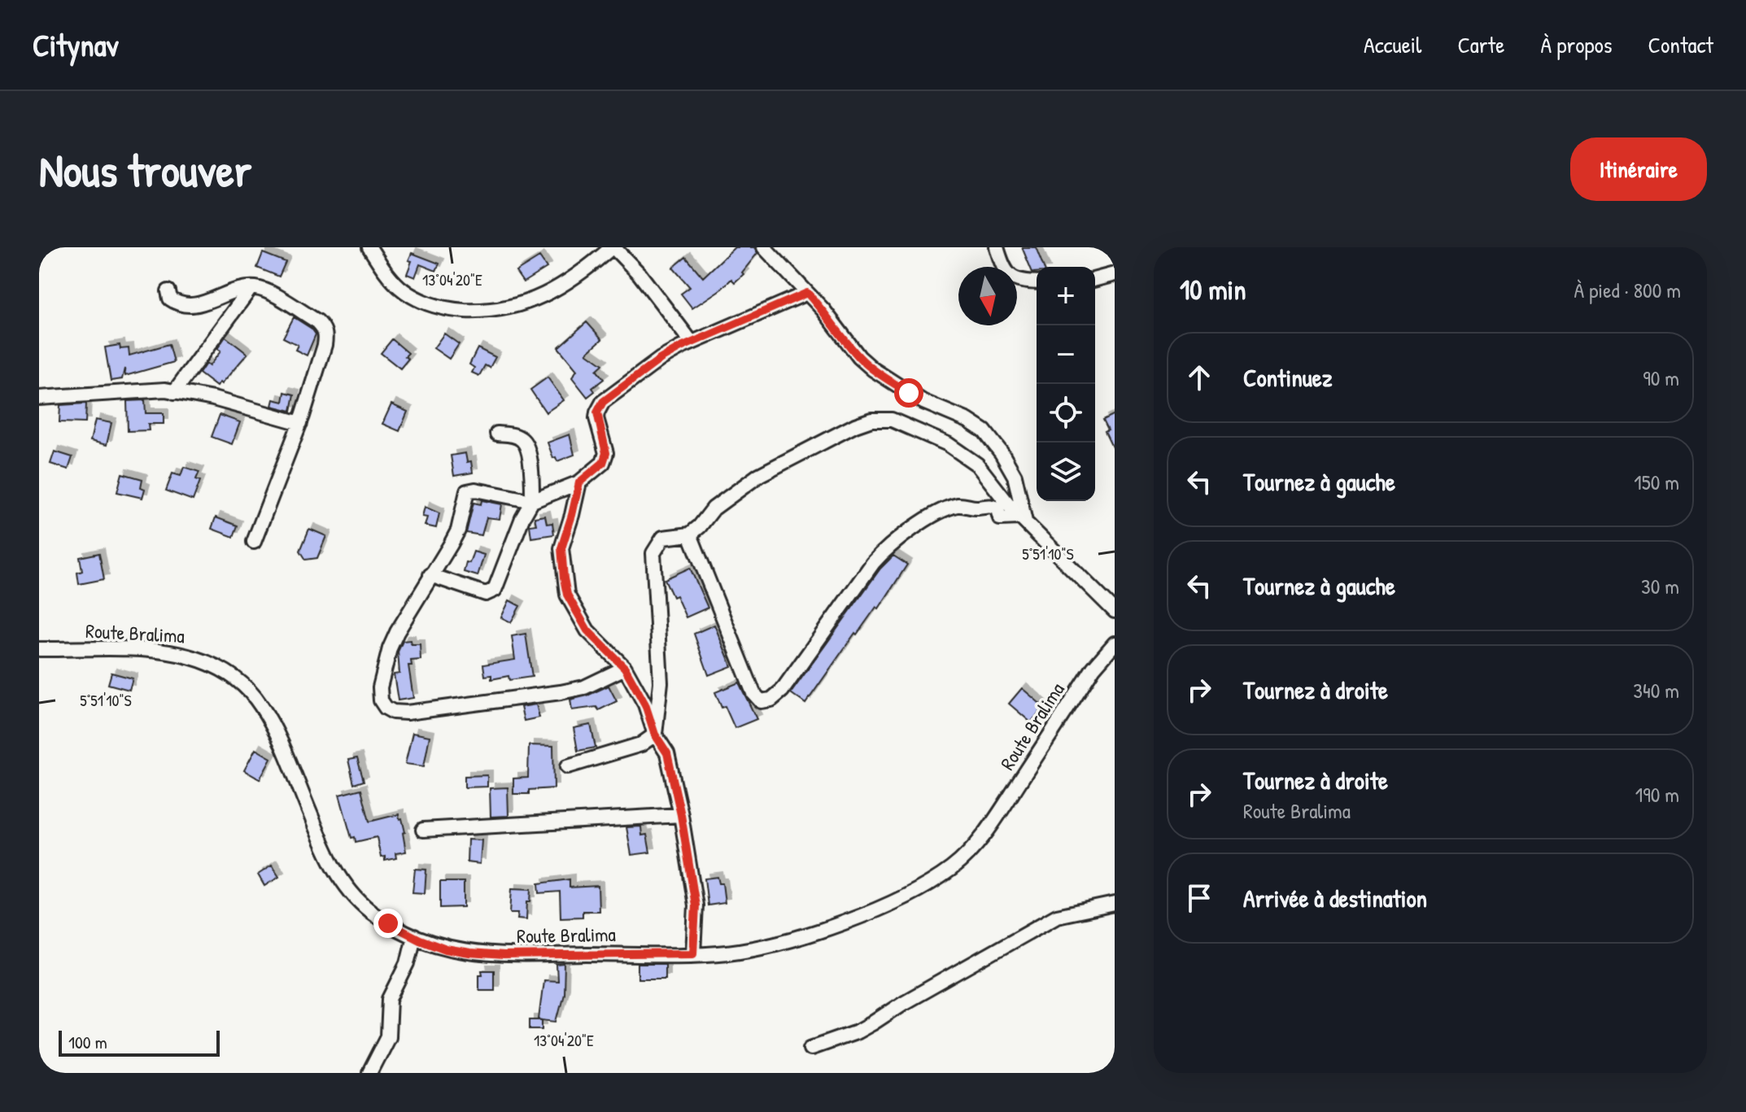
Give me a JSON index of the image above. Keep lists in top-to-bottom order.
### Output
{
  "streets": {
    "street": ["Route Bralima"]
  },
  "scale_bar": "100 m",
  "north": "bottom",
  "page": {
    "header": "Citynav",
    "nav": [
      "Accueil",
      "Carte",
      "À propos",
      "Contact"
    ],
    "buttons": "Itinéraire",
    "title": "Nous trouver",
    "heading": ["10 min", "À pied · 800 m"],
    "map_buttons": ["+", "−"],
    "list": [
      ["Continuez", "90 m"],
      ["Tournez à gauche", "150 m"],
      ["Tournez à gauche", "30 m"],
      ["Tournez à droite", "340 m"],
      ["Tournez à droite", "Route Bralima", "190 m"],
      "Arrivée à destination"
    ],
    "scale": "100 m"
  },
  "coordinates": ["13°04'20\"E", "5°51'10\"S"]
}
